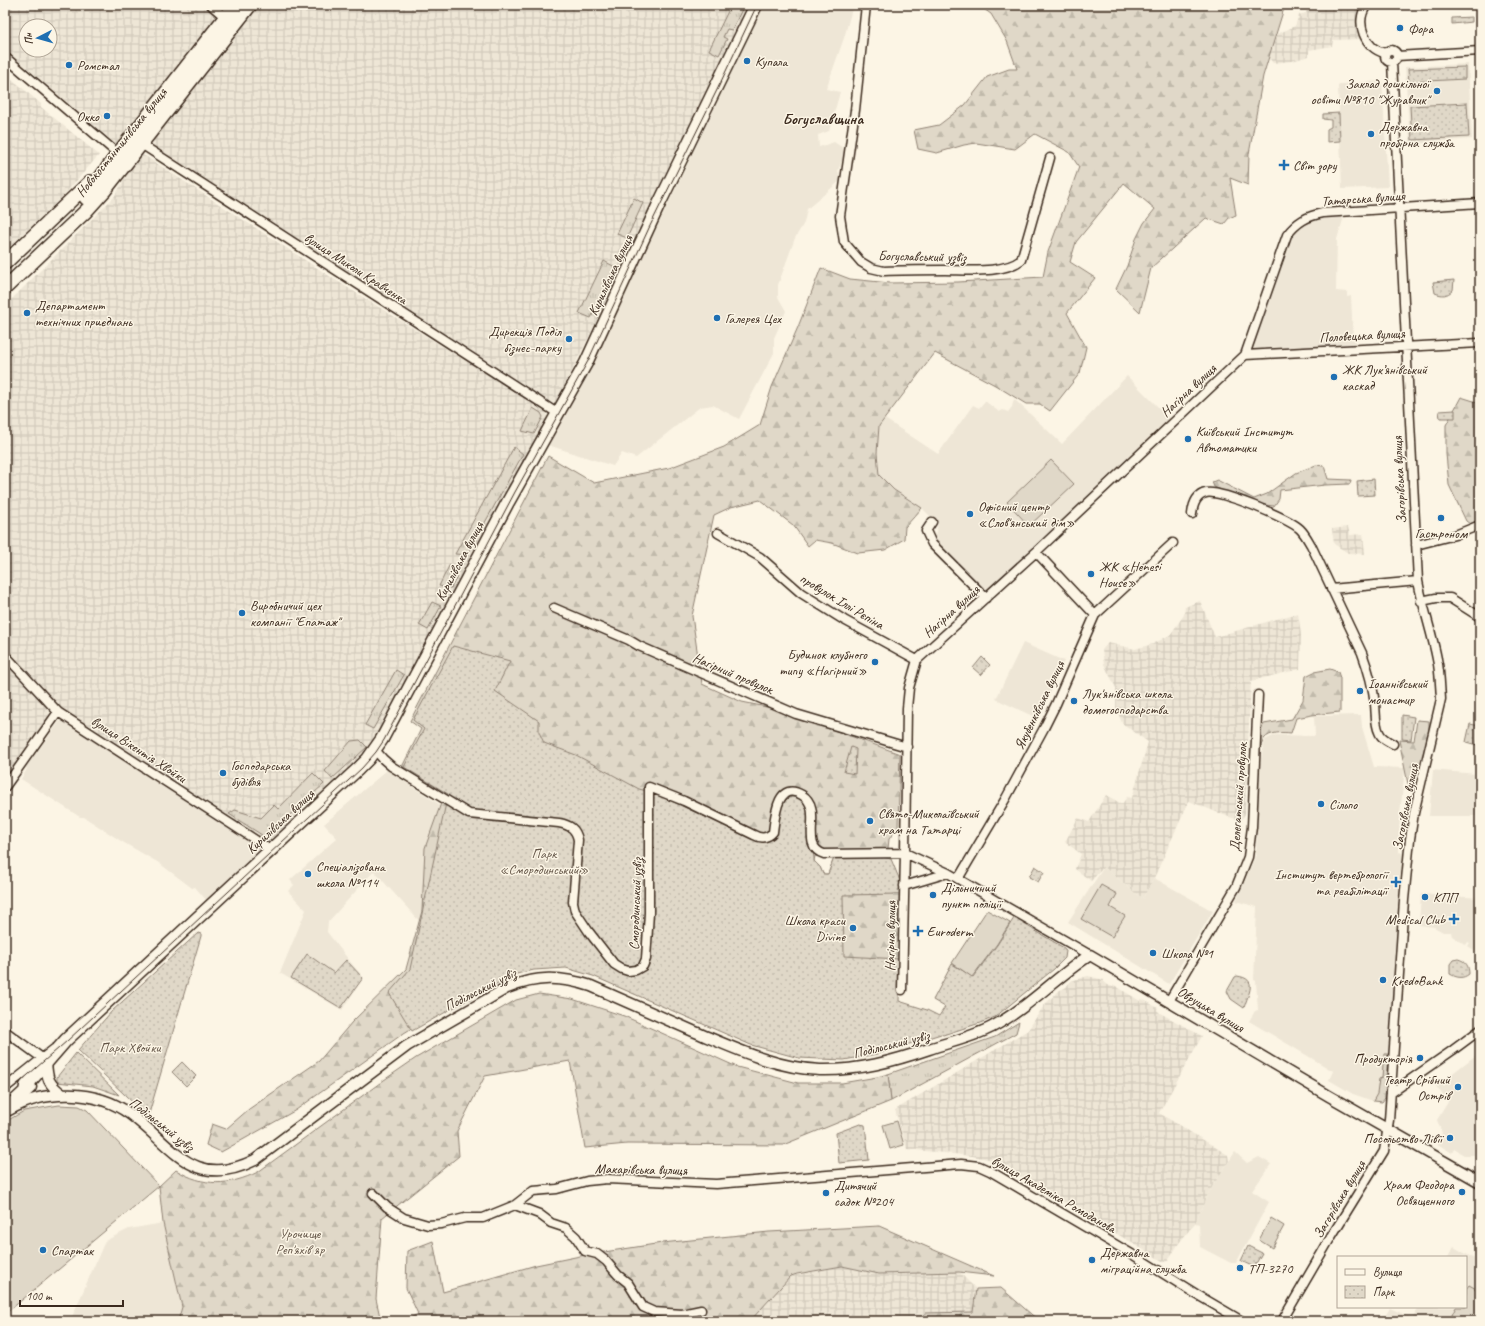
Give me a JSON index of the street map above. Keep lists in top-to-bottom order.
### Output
{
  "streets": {
    "main road": ["Новокостянтинівська вулиця", "Кирилівська вулиця"],
    "street": [
      "Татарська вулиця",
      "Богуславський узвіз",
      "вулиця Миколи Кравченка",
      "Половецька вулиця",
      "Нагірна вулиця",
      "Загорівська вулиця",
      "провулок Іллі Рєпіна",
      "Нагірний провулок",
      "Якубенківська вулиця",
      "вулиця Вікентія Хвойки",
      "Делегатський провулок",
      "Смородинський узвіз",
      "Подільський узвіз",
      "Овруцька вулиця",
      "Макарівська вулиця",
      "вулиця Академіка Ромоданова"
    ]
  },
  "crossings": [
    ["Новокостянтинівська вулиця", "вулиця Миколи Кравченка"],
    ["Татарська вулиця", "Половецька вулиця"],
    ["Татарська вулиця", "Нагірна вулиця"],
    ["Татарська вулиця", "Загорівська вулиця"],
    ["вулиця Миколи Кравченка", "Кирилівська вулиця"],
    ["Кирилівська вулиця", "вулиця Вікентія Хвойки"],
    ["Кирилівська вулиця", "Смородинський узвіз"],
    ["Кирилівська вулиця", "Подільський узвіз"],
    ["Половецька вулиця", "Нагірна вулиця"],
    ["Половецька вулиця", "Загорівська вулиця"],
    ["Нагірна вулиця", "провулок Іллі Рєпіна"],
    ["Нагірна вулиця", "Нагірний провулок"],
    ["Нагірна вулиця", "Смородинський узвіз"],
    ["Нагірна вулиця", "Овруцька вулиця"],
    ["Загорівська вулиця", "Овруцька вулиця"],
    ["Якубенківська вулиця", "Овруцька вулиця"],
    ["Делегатський провулок", "Овруцька вулиця"],
    ["Смородинський узвіз", "Овруцька вулиця"],
    ["Подільський узвіз", "Овруцька вулиця"],
    ["Макарівська вулиця", "вулиця Академіка Ромоданова"]
  ],
  "districts": ["Богуславщина"],
  "parks": ["Парк «Смородинський»", "Парк Хвойки", "Урочище Реп'яхів яр"],
  "places": {
    "other": [
      "Фора",
      "Купала",
      "Ромстал",
      "Заклад дошкільної освіти №810 \"Журавлик\"",
      "Окко",
      "Державна пробірна служба",
      "Департамент технічних приєднань",
      "Галерея Цех",
      "Дирекція Поділ бізнес-парку",
      "ЖК Лук’янівський каскад",
      "Київський Інститут Автоматики",
      "Офісний центр «Слов'янський дім»",
      "Гастроном",
      "ЖК «Henesi House»",
      "Виробничий цех компанії \"Епатаж\"",
      "Будинок клубного типу «Нагірний»",
      "Іоаннівський монастир",
      "Лук'янівська школа домогосподарства",
      "Господарська будівля",
      "Сільпо",
      "Свято-Миколаївський храм на Татарці",
      "Спеціалізована школа №114",
      "Дільничний пункт поліції",
      "КПП",
      "Школа краси Divine",
      "Школа №1",
      "KredoBank",
      "Продукторія",
      "Театр Срібний Острів",
      "Посольство Лівії",
      "Храм Феодора Освященного",
      "Дитячий садок №204",
      "Спартак",
      "Державна міграційна служба",
      "ТП-3270"
    ],
    "health": [
      "Світ зору",
      "Інститут вертебрології та реабілітації",
      "Medical Club",
      "Euroderm"
    ]
  },
  "legend": ["Вулиця", "Парк"],
  "scale_bar": "100 m",
  "north": "left"
}
